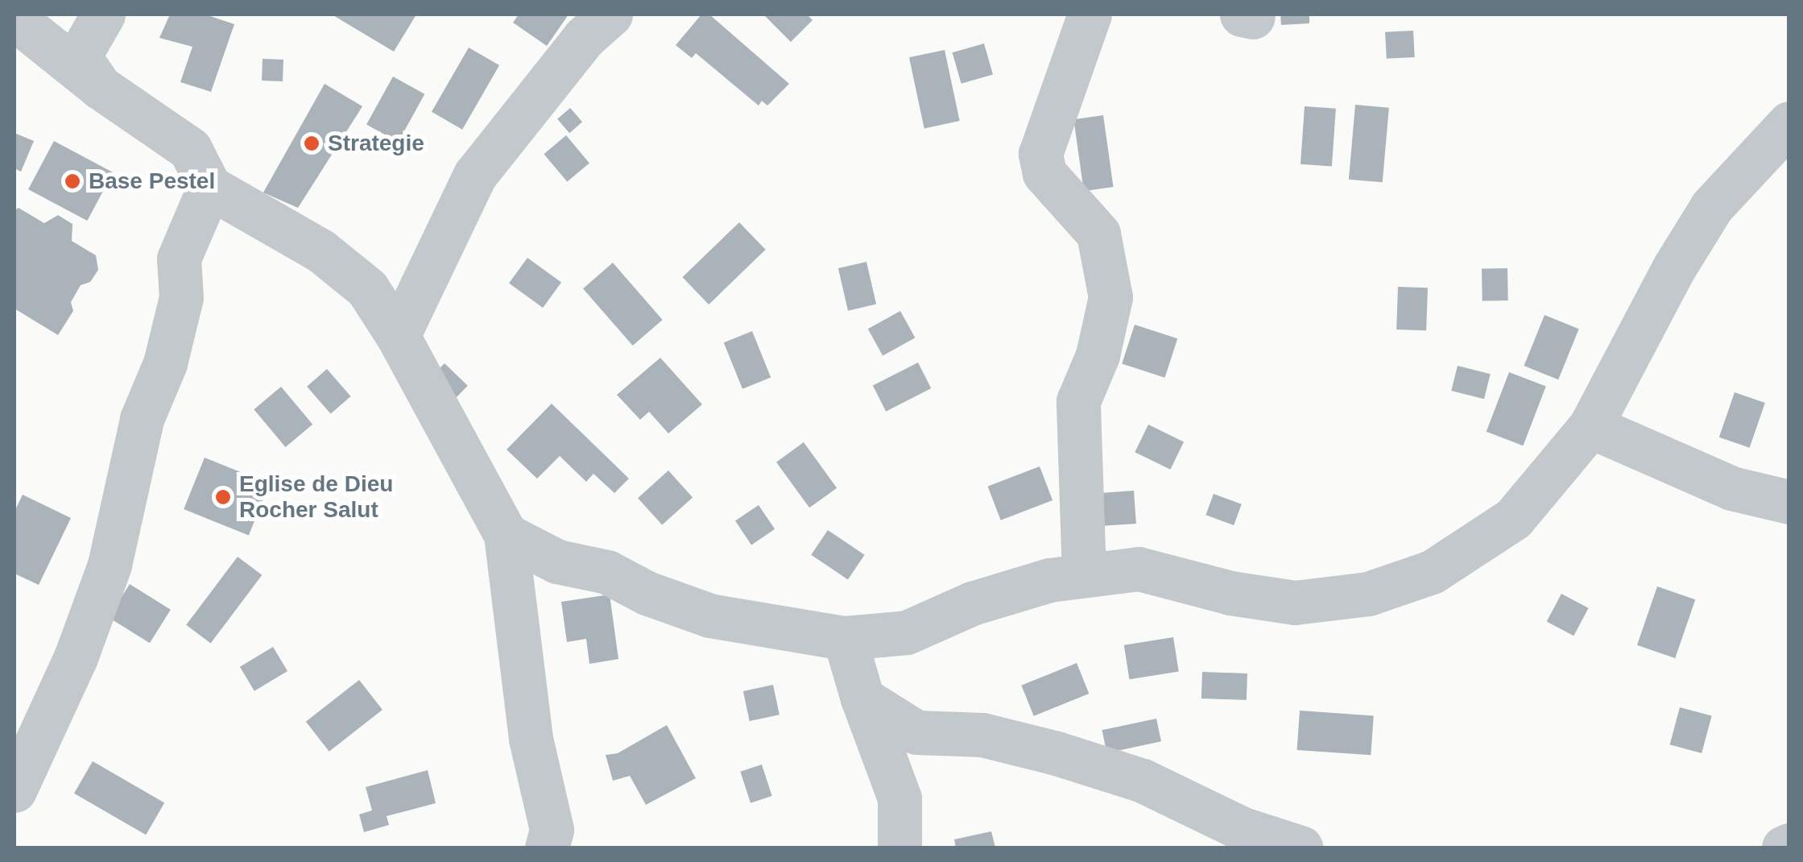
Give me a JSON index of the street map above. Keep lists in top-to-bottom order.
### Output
{
  "places": ["Strategie", "Base Pestel", "Eglise de Dieu Rocher Salut"]
}
